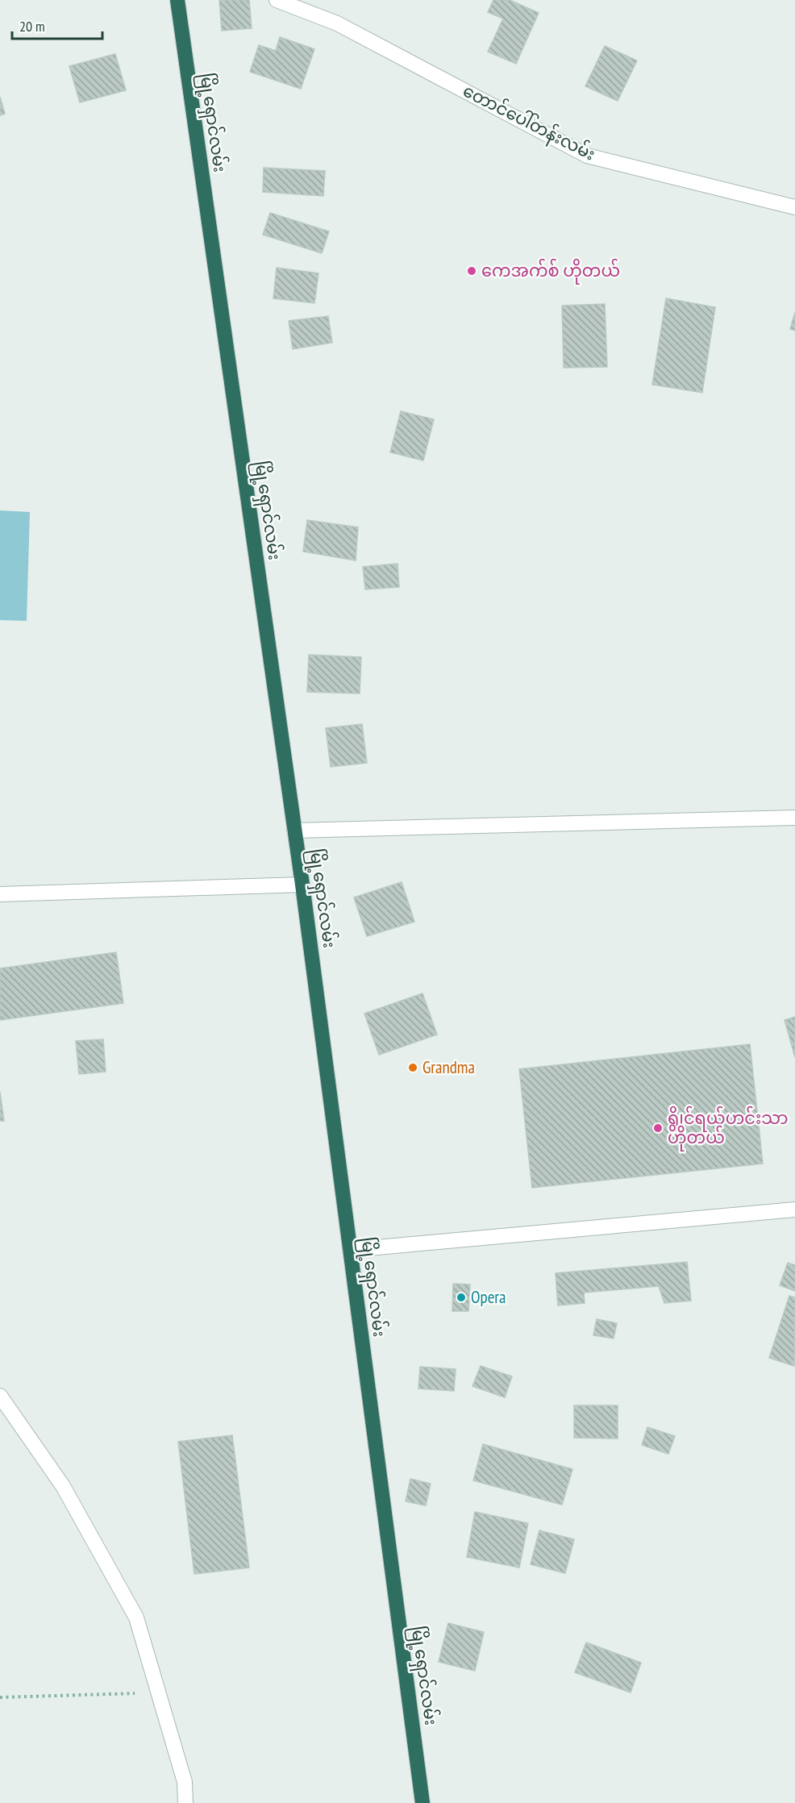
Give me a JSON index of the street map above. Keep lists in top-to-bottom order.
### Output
{
  "streets": {
    "highway": ["မြို့ရှောင်လမ်း"],
    "street": ["တောင်ပေါ်တန်းလမ်း"]
  },
  "places": [
    "ကေအက်စ် ဟိုတယ်",
    "Grandma",
    "ရွိုင်ရယ်ဟင်းသာ ဟိုတယ်",
    "Opera"
  ],
  "scale_bar": "20 m"
}
